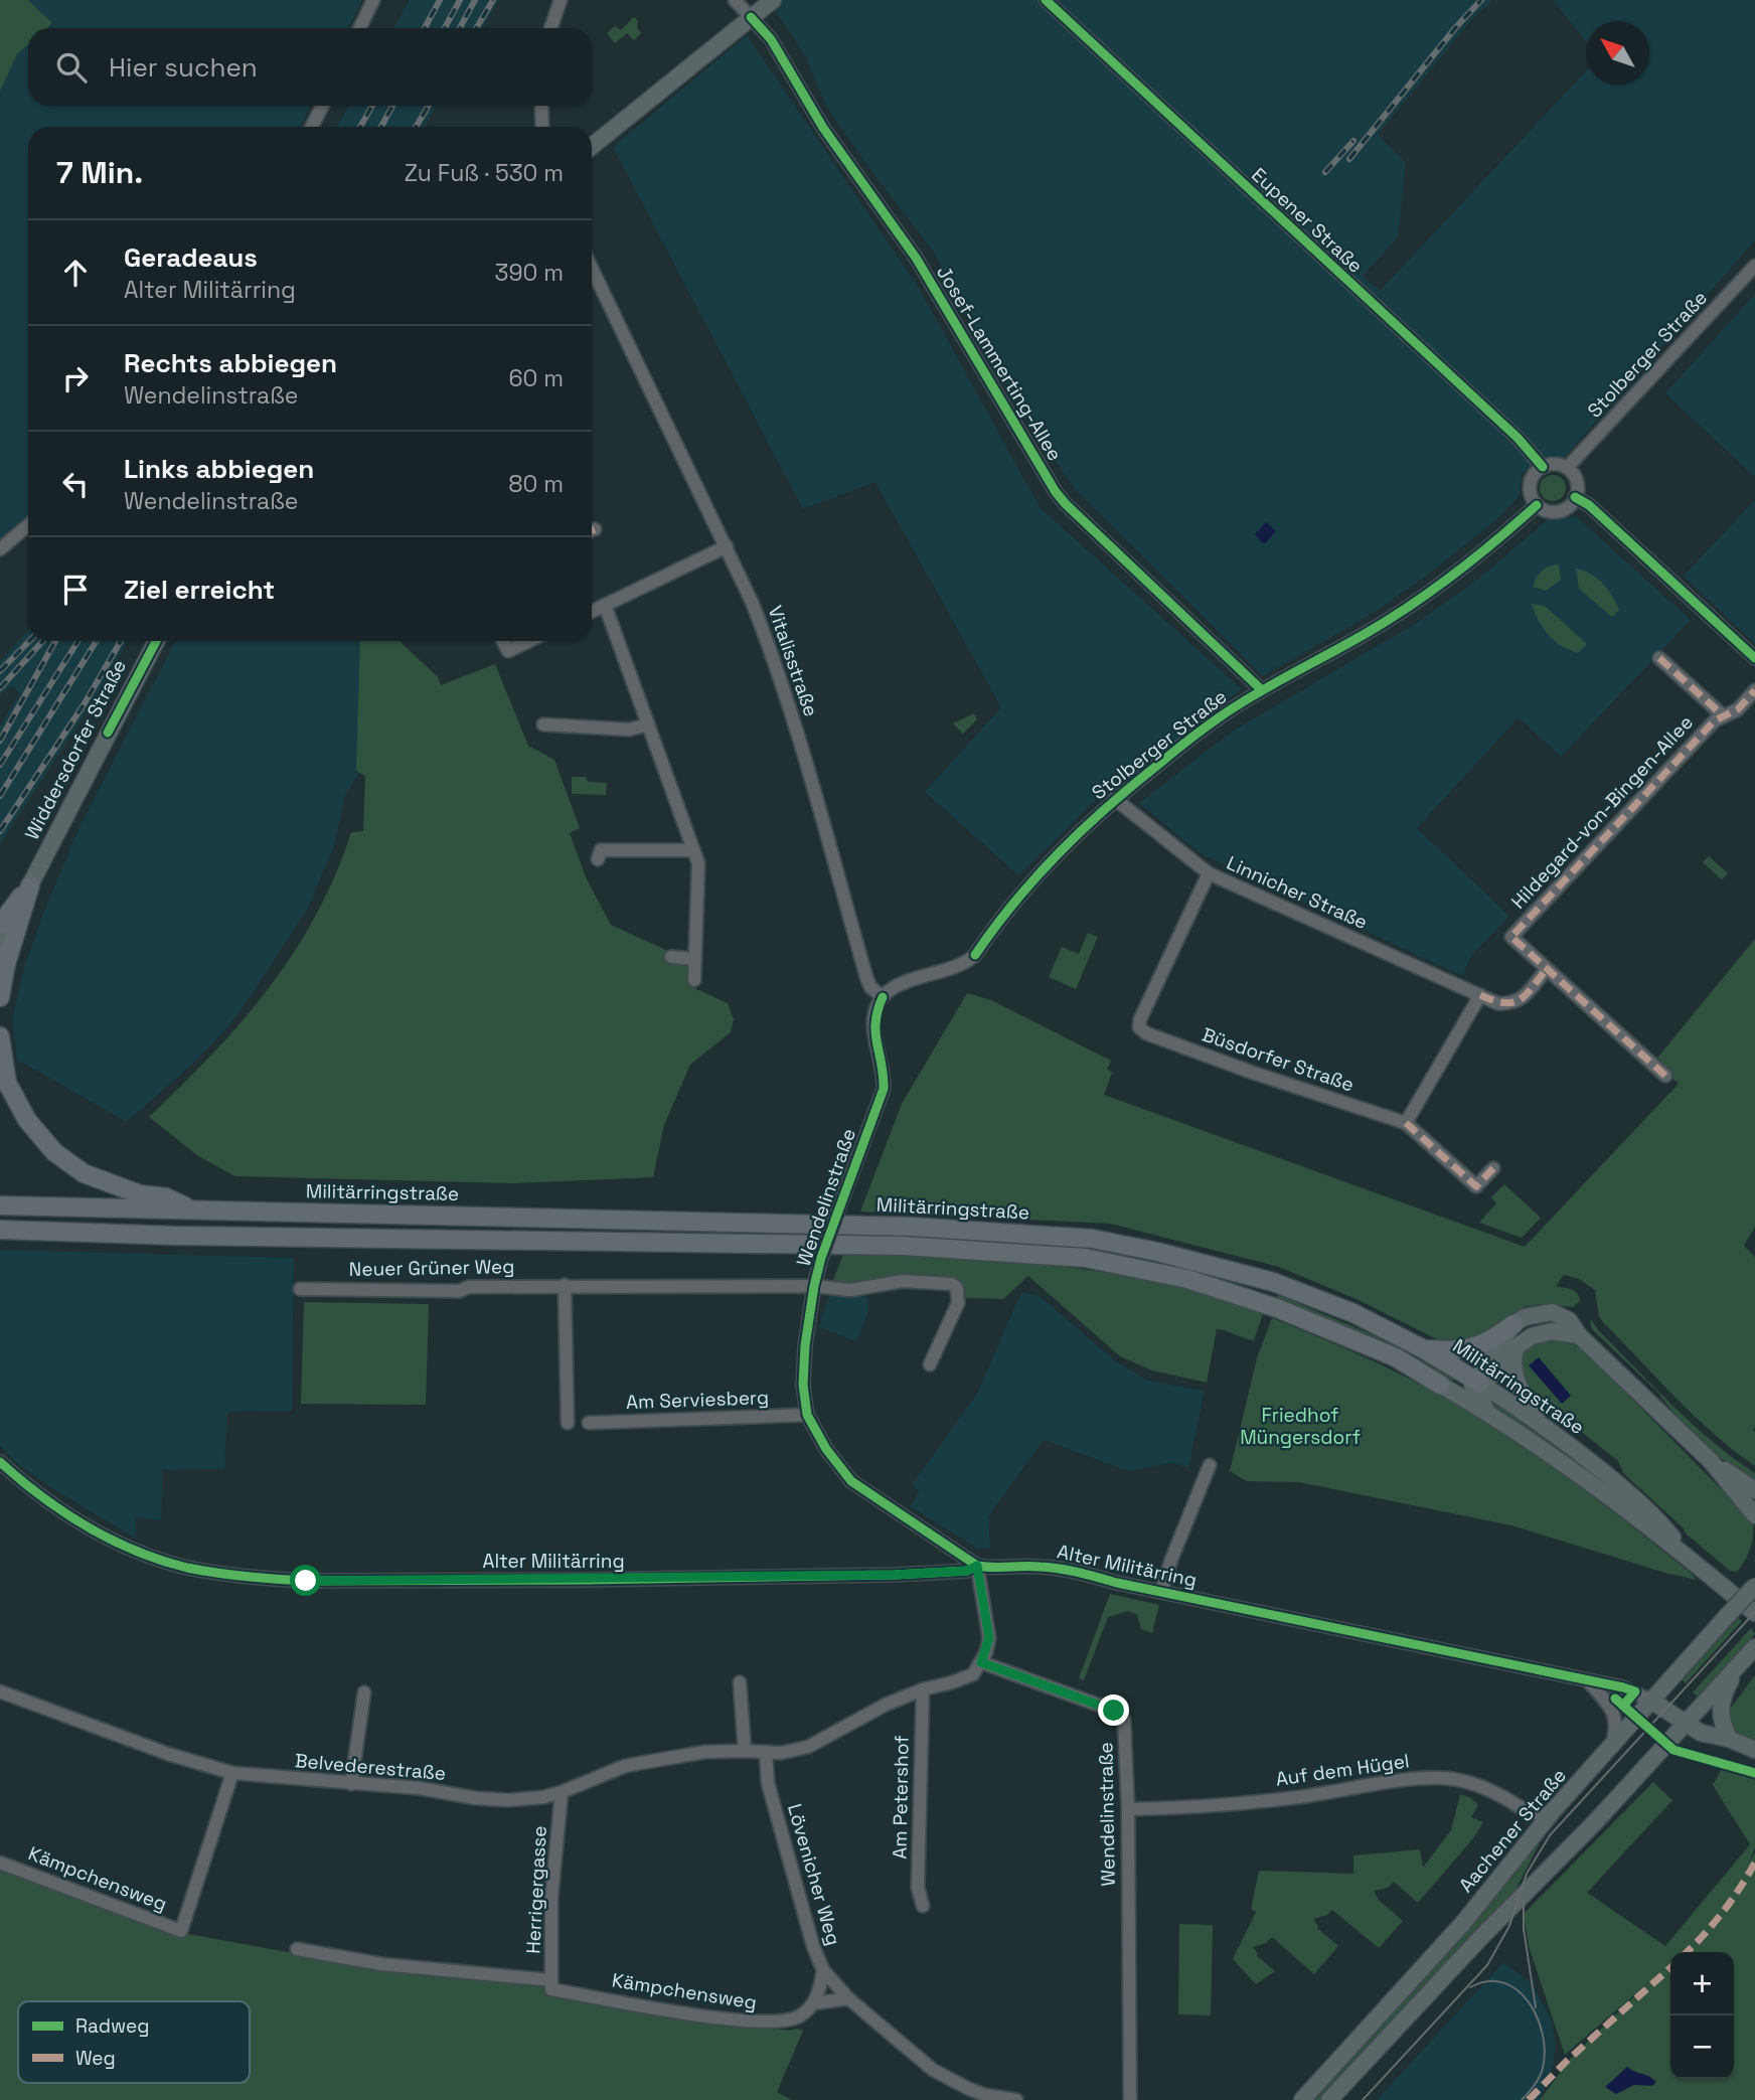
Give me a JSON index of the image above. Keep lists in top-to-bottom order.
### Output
{
  "streets": {
    "highway": ["Militärringstraße"],
    "main road": ["Widdersdorfer Straße", "Aachener Straße"],
    "street": [
      "Eupener Straße",
      "Stolberger Straße",
      "Josef-Lammerting-Allee",
      "Vitalisstraße",
      "Hildegard-von-Bingen-Allee",
      "Linnicher Straße",
      "Büsdorfer Straße",
      "Wendelinstraße",
      "Neuer Grüner Weg",
      "Am Serviesberg",
      "Alter Militärring",
      "Belvederestraße",
      "Auf dem Hügel",
      "Am Petershof",
      "Lövenicher Weg",
      "Kämpchensweg",
      "Herrigergasse"
    ]
  },
  "crossings": [
    ["Eupener Straße", "Stolberger Straße"],
    ["Stolberger Straße", "Josef-Lammerting-Allee"],
    ["Stolberger Straße", "Vitalisstraße"],
    ["Stolberger Straße", "Linnicher Straße"],
    ["Stolberger Straße", "Wendelinstraße"],
    ["Vitalisstraße", "Wendelinstraße"],
    ["Hildegard-von-Bingen-Allee", "Linnicher Straße"],
    ["Linnicher Straße", "Büsdorfer Straße"],
    ["Wendelinstraße", "Neuer Grüner Weg"],
    ["Wendelinstraße", "Am Serviesberg"],
    ["Wendelinstraße", "Alter Militärring"],
    ["Wendelinstraße", "Belvederestraße"],
    ["Wendelinstraße", "Auf dem Hügel"],
    ["Alter Militärring", "Aachener Straße"],
    ["Belvederestraße", "Am Petershof"],
    ["Belvederestraße", "Lövenicher Weg"],
    ["Belvederestraße", "Kämpchensweg"],
    ["Belvederestraße", "Herrigergasse"],
    ["Auf dem Hügel", "Aachener Straße"],
    ["Kämpchensweg", "Herrigergasse"]
  ],
  "parks": ["Friedhof Müngersdorf"],
  "legend": ["Radweg", "Weg"],
  "north": "top left",
  "page": {
    "search": "Hier suchen",
    "heading": ["7 Min.", "Zu Fuß · 530 m"],
    "list": [
      ["Geradeaus", "Alter Militärring", "390 m"],
      ["Rechts abbiegen", "Wendelinstraße", "60 m"],
      ["Links abbiegen", "Wendelinstraße", "80 m"],
      "Ziel erreicht"
    ],
    "map_buttons": ["+", "−"]
  }
}
